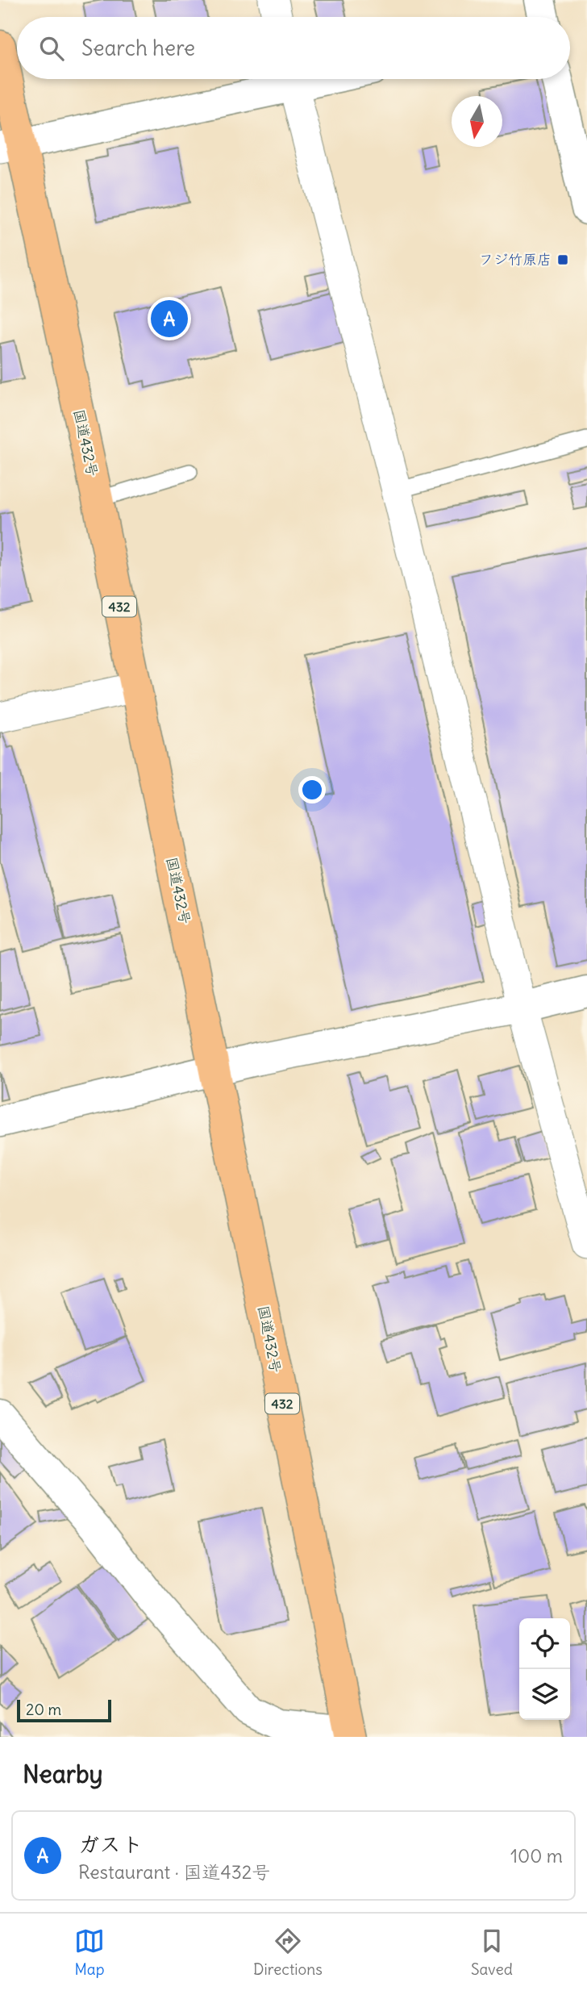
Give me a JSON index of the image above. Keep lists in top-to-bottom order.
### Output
{
  "streets": {
    "highway": ["国道432号", "432"]
  },
  "places": {
    "transit": ["フジ竹原店"]
  },
  "scale_bar": "20 m",
  "north": "bottom",
  "page": {
    "search": "Search here",
    "pins": "A",
    "scale": "20 m",
    "heading": "Nearby",
    "list": [
      {
        "mark": "A",
        "name": "ガスト",
        "note": "Restaurant · 国道432号",
        "value": "100 m"
      }
    ],
    "nav": ["Map", "Directions", "Saved"]
  }
}
